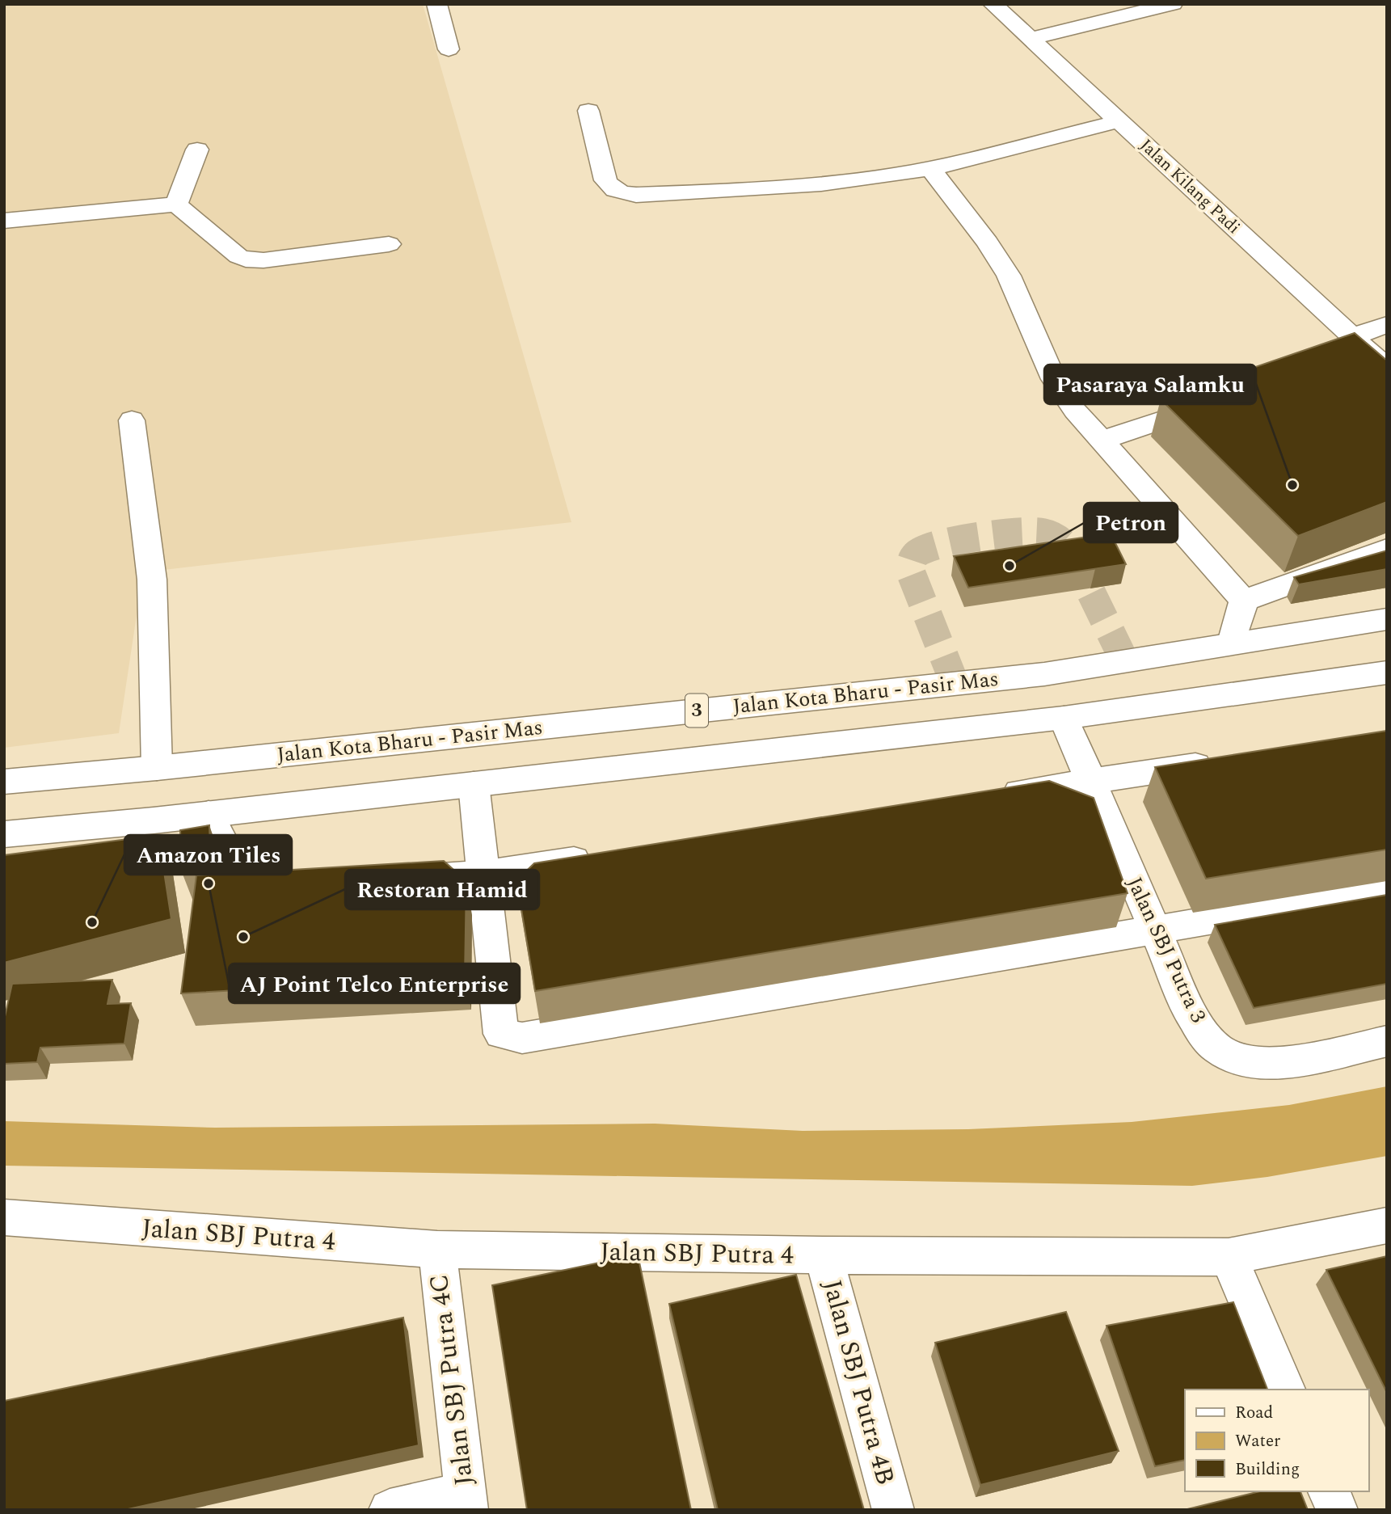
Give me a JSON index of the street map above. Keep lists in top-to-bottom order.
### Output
{
  "streets": {
    "main road": [
      "Jalan Kilang Padi",
      "Jalan Kota Bharu - Pasir Mas",
      "3",
      "Jalan SBJ Putra 3",
      "Jalan SBJ Putra 4",
      "Jalan SBJ Putra 4C",
      "Jalan SBJ Putra 4B"
    ]
  },
  "crossings": [
    ["3", "Jalan SBJ Putra 3"],
    ["Jalan SBJ Putra 4", "Jalan SBJ Putra 4C"],
    ["Jalan SBJ Putra 4", "Jalan SBJ Putra 4B"]
  ],
  "places": [
    "Pasaraya Salamku",
    "Petron",
    "AJ Point Telco Enterprise",
    "Amazon Tiles",
    "Restoran Hamid"
  ],
  "legend": ["Road", "Water", "Building"]
}
